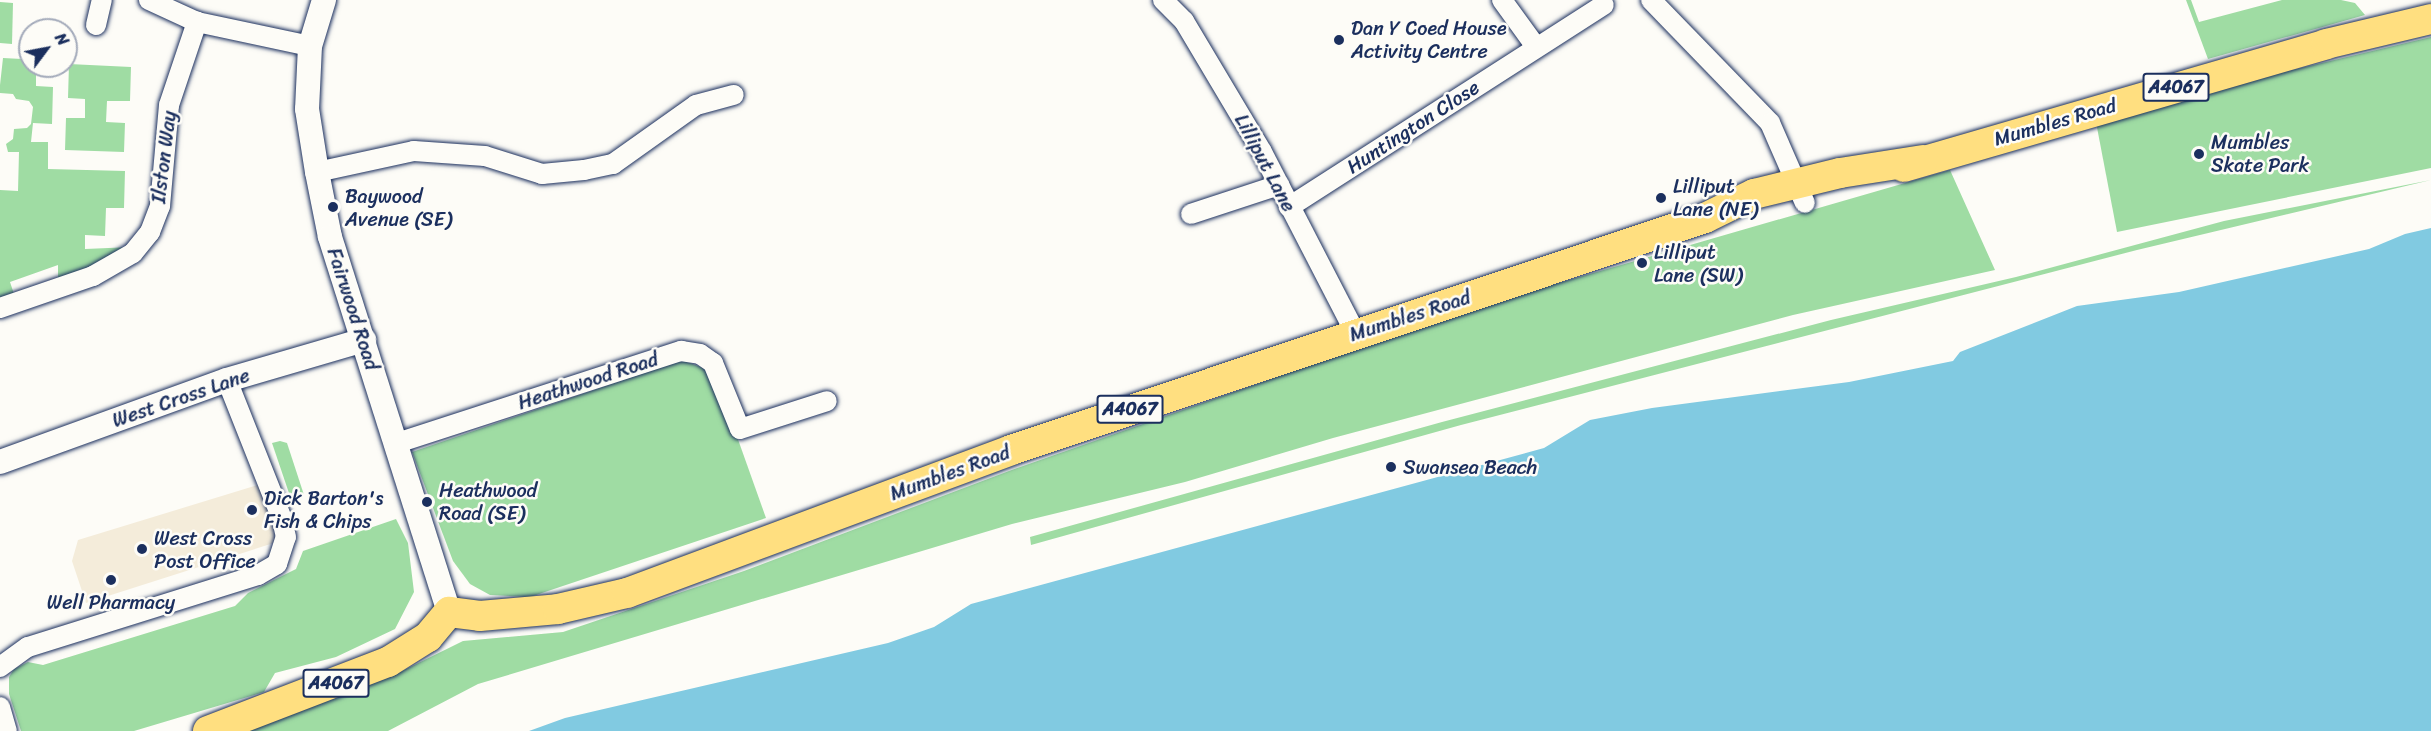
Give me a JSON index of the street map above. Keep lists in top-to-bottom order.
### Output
{
  "streets": {
    "main road": ["A4067", "Mumbles Road"],
    "street": [
      "Huntington Close",
      "Ilston Way",
      "Lilliput Lane",
      "Fairwood Road",
      "Heathwood Road",
      "West Cross Lane"
    ]
  },
  "crossings": [
    ["A4067", "Mumbles Road"],
    ["A4067", "Fairwood Road"],
    ["Mumbles Road", "Lilliput Lane"],
    ["Mumbles Road", "Fairwood Road"],
    ["Huntington Close", "Lilliput Lane"],
    ["Fairwood Road", "Heathwood Road"],
    ["Fairwood Road", "West Cross Lane"]
  ],
  "places": [
    "Dan Y Coed House Activity Centre",
    "Mumbles Skate Park",
    "Lilliput Lane (NE)",
    "Baywood Avenue (SE)",
    "Lilliput Lane (SW)",
    "Swansea Beach",
    "Heathwood Road (SE)",
    "Dick Barton's Fish & Chips",
    "West Cross Post Office",
    "Well Pharmacy"
  ],
  "north": "top right"
}
